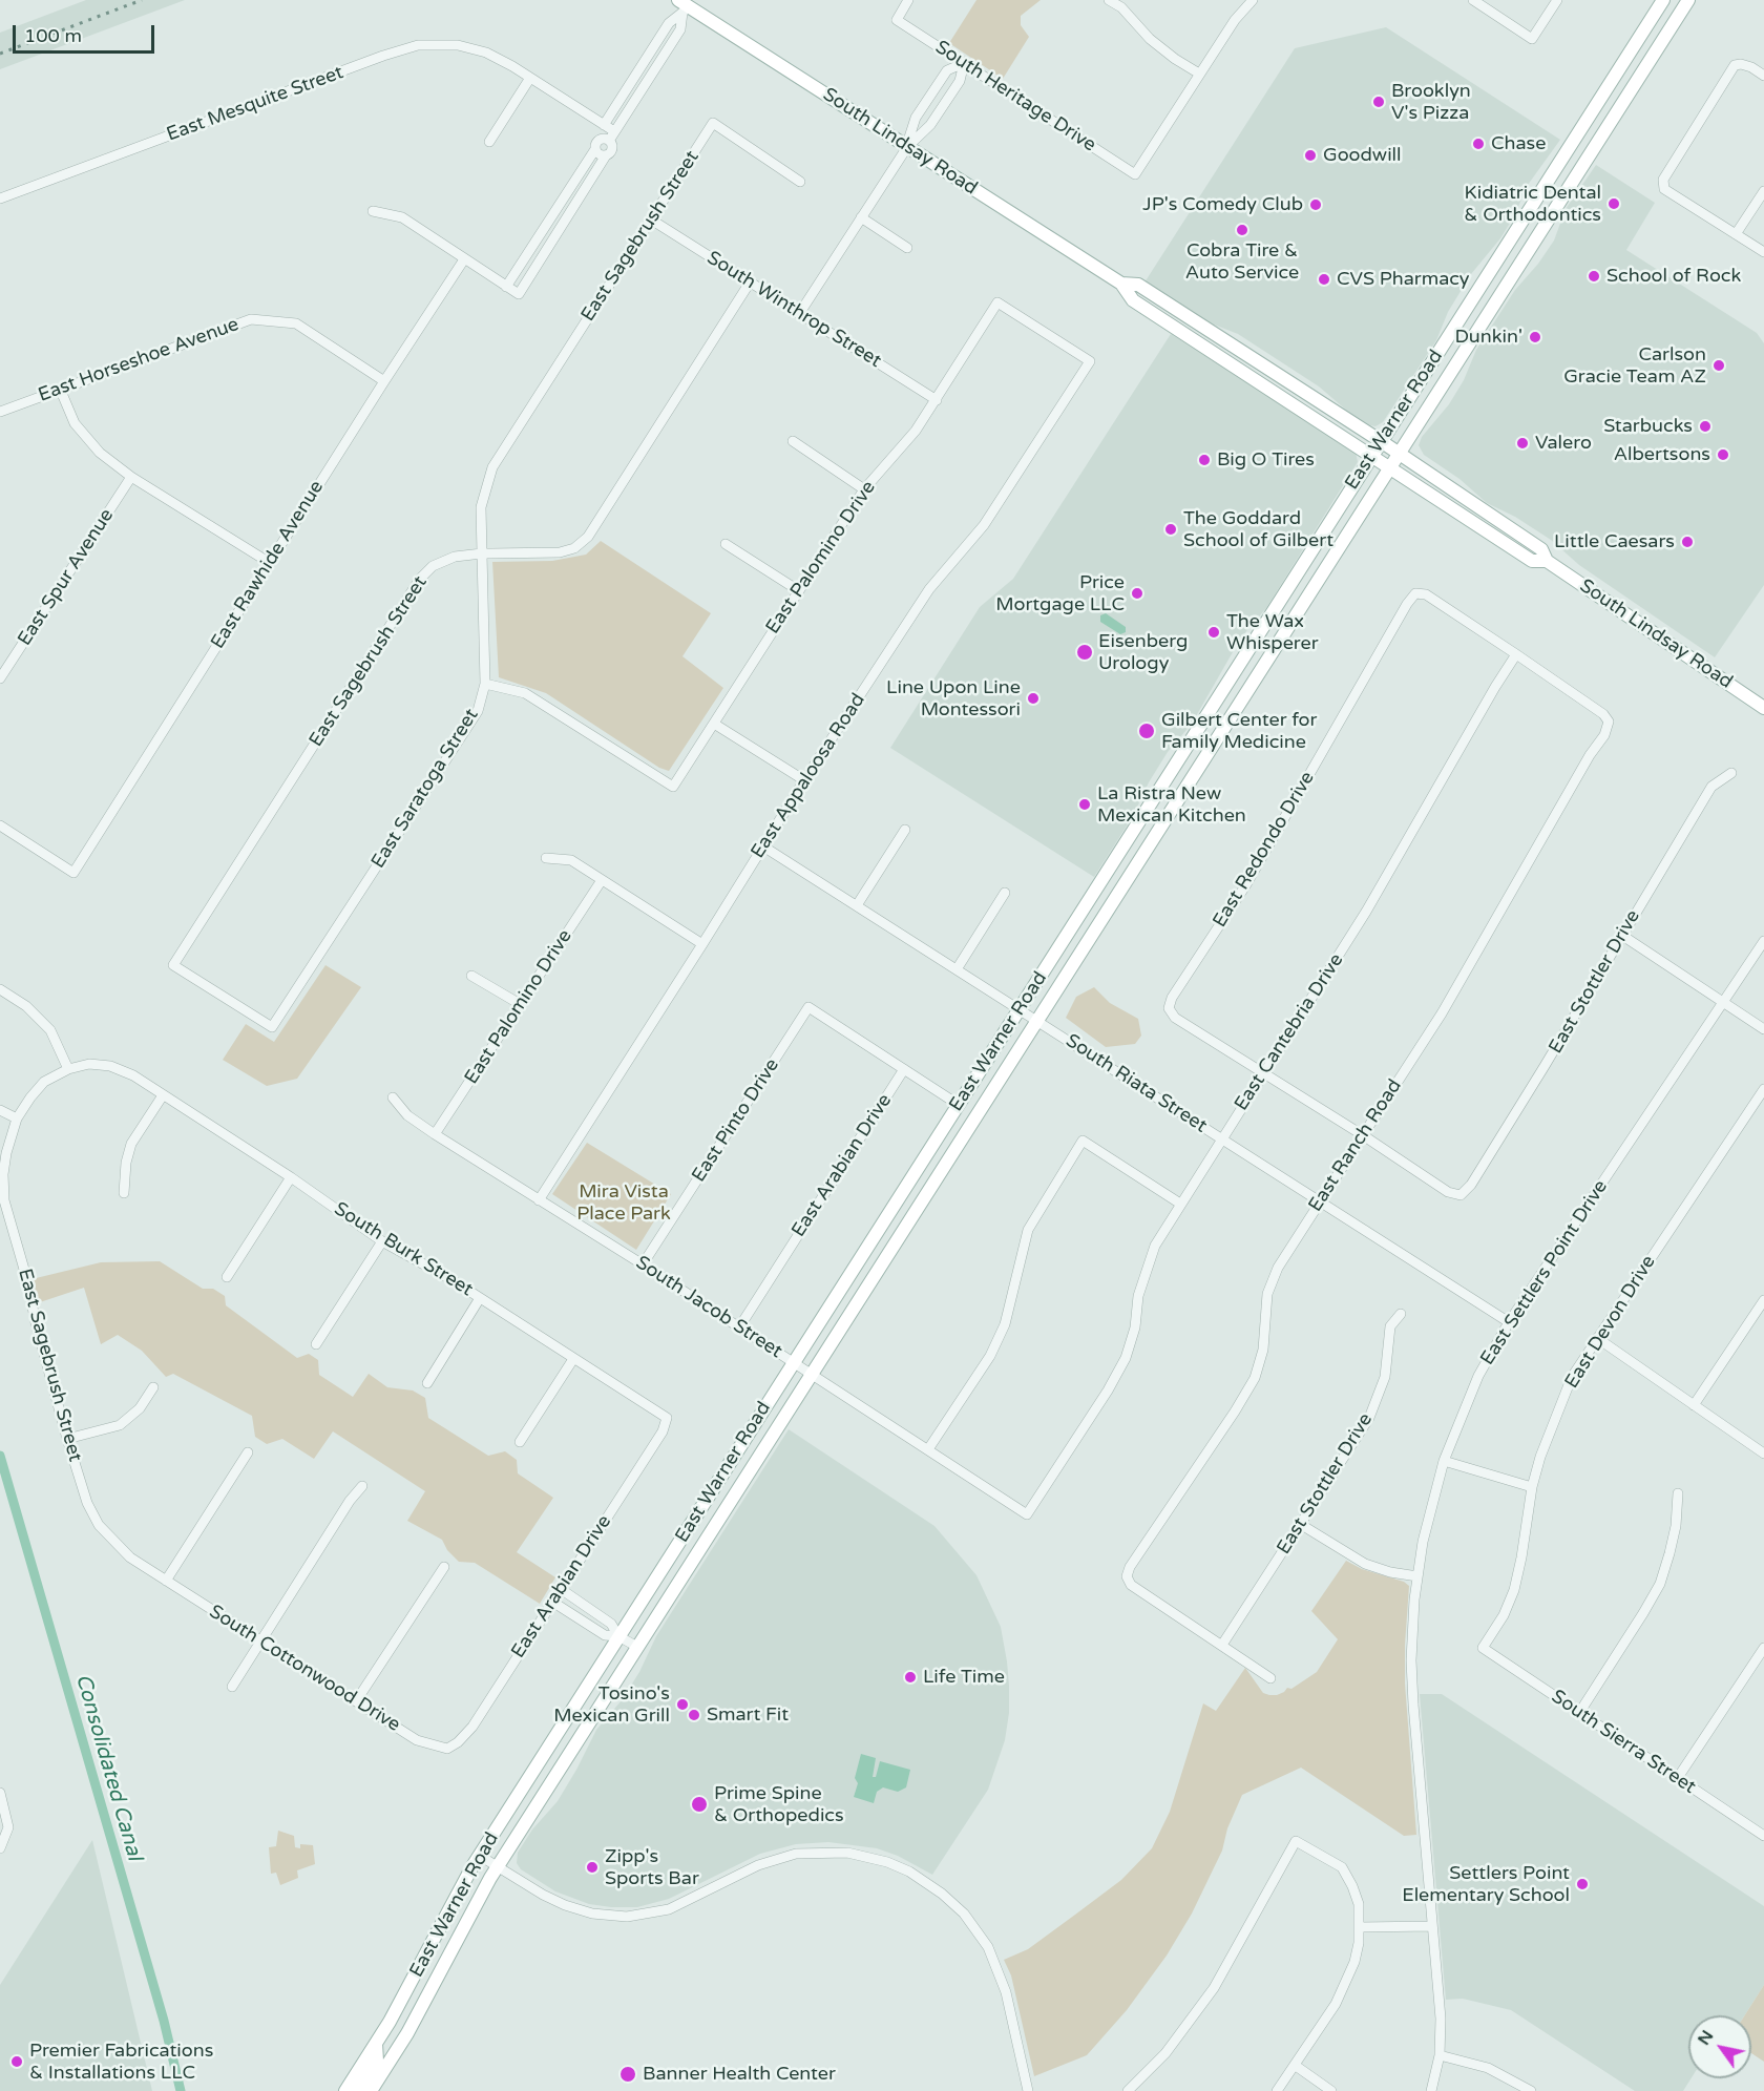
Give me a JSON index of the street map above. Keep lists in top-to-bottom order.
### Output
{
  "streets": {
    "main road": ["South Lindsay Road", "East Warner Road"],
    "street": [
      "South Heritage Drive",
      "East Mesquite Street",
      "East Sagebrush Street",
      "South Winthrop Street",
      "East Horseshoe Avenue",
      "East Palomino Drive",
      "East Rawhide Avenue",
      "East Spur Avenue",
      "East Appaloosa Road",
      "East Saratoga Street",
      "East Redondo Drive",
      "East Stottler Drive",
      "East Cantebria Drive",
      "South Riata Street",
      "East Pinto Drive",
      "East Ranch Road",
      "East Arabian Drive",
      "South Burk Street",
      "East Settlers Point Drive",
      "South Jacob Street",
      "East Devon Drive",
      "South Cottonwood Drive",
      "South Sierra Street"
    ]
  },
  "crossings": [
    ["South Lindsay Road", "East Warner Road"],
    ["East Sagebrush Street", "South Winthrop Street"],
    ["East Sagebrush Street", "East Saratoga Street"],
    ["East Sagebrush Street", "South Burk Street"],
    ["East Sagebrush Street", "South Cottonwood Drive"],
    ["South Winthrop Street", "East Palomino Drive"],
    ["East Horseshoe Avenue", "East Rawhide Avenue"],
    ["East Warner Road", "South Riata Street"],
    ["East Warner Road", "South Jacob Street"],
    ["East Palomino Drive", "East Appaloosa Road"],
    ["East Palomino Drive", "East Saratoga Street"],
    ["East Palomino Drive", "South Jacob Street"],
    ["East Appaloosa Road", "South Riata Street"],
    ["East Appaloosa Road", "South Jacob Street"],
    ["East Redondo Drive", "East Cantebria Drive"],
    ["East Redondo Drive", "East Ranch Road"],
    ["East Stottler Drive", "East Ranch Road"],
    ["East Cantebria Drive", "South Riata Street"],
    ["East Cantebria Drive", "East Ranch Road"],
    ["East Cantebria Drive", "South Jacob Street"],
    ["South Riata Street", "East Ranch Road"],
    ["South Riata Street", "East Settlers Point Drive"],
    ["East Pinto Drive", "East Arabian Drive"],
    ["East Pinto Drive", "South Jacob Street"],
    ["East Arabian Drive", "South Burk Street"],
    ["East Arabian Drive", "South Jacob Street"],
    ["East Arabian Drive", "South Cottonwood Drive"],
    ["East Devon Drive", "South Sierra Street"]
  ],
  "water": ["Consolidated Canal"],
  "parks": ["Mira Vista Place Park"],
  "places": [
    "Brooklyn V's Pizza",
    "Chase",
    "Goodwill",
    "Kidiatric Dental & Orthodontics",
    "JP's Comedy Club",
    "Cobra Tire & Auto Service",
    "School of Rock",
    "CVS Pharmacy",
    "Dunkin'",
    "Carlson Gracie Team AZ",
    "Starbucks",
    "Valero",
    "Albertsons",
    "Big O Tires",
    "The Goddard School of Gilbert",
    "Little Caesars",
    "Price Mortgage LLC",
    "The Wax Whisperer",
    "Eisenberg Urology",
    "Line Upon Line Montessori",
    "Gilbert Center for Family Medicine",
    "La Ristra New Mexican Kitchen",
    "Life Time",
    "Tosino's Mexican Grill",
    "Smart Fit",
    "Prime Spine & Orthopedics",
    "Zipp's Sports Bar",
    "Settlers Point Elementary School",
    "Premier Fabrications & Installations LLC",
    "Banner Health Center"
  ],
  "scale_bar": "100 m",
  "north": "top left"
}
